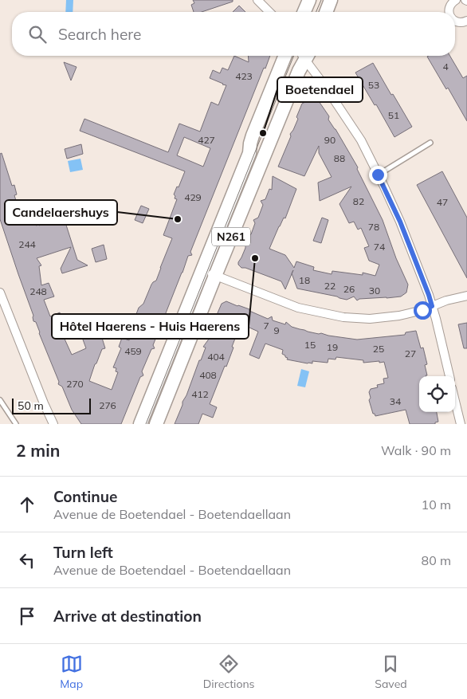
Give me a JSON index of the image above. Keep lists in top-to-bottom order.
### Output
{
  "streets": {
    "main road": ["N261"]
  },
  "places": ["Boetendael", "Candelaershuys", "Hôtel Haerens - Huis Haerens"],
  "house_numbers": [
    "4",
    "423",
    "53",
    "51",
    "427",
    "90",
    "88",
    "429",
    "82",
    "47",
    "78",
    "244",
    "74",
    "18",
    "22",
    "26",
    "30",
    "248",
    "7",
    "9",
    "15",
    "19",
    "25",
    "459",
    "27",
    "404",
    "408",
    "270",
    "412",
    "34",
    "276"
  ],
  "scale_bar": "50 m",
  "page": {
    "search": "Search here",
    "scale": "50 m",
    "heading": ["2 min", "Walk · 90 m"],
    "list": [
      ["Continue", "Avenue de Boetendael - Boetendaellaan", "10 m"],
      ["Turn left", "Avenue de Boetendael - Boetendaellaan", "80 m"],
      "Arrive at destination"
    ],
    "nav": ["Map", "Directions", "Saved"]
  }
}
